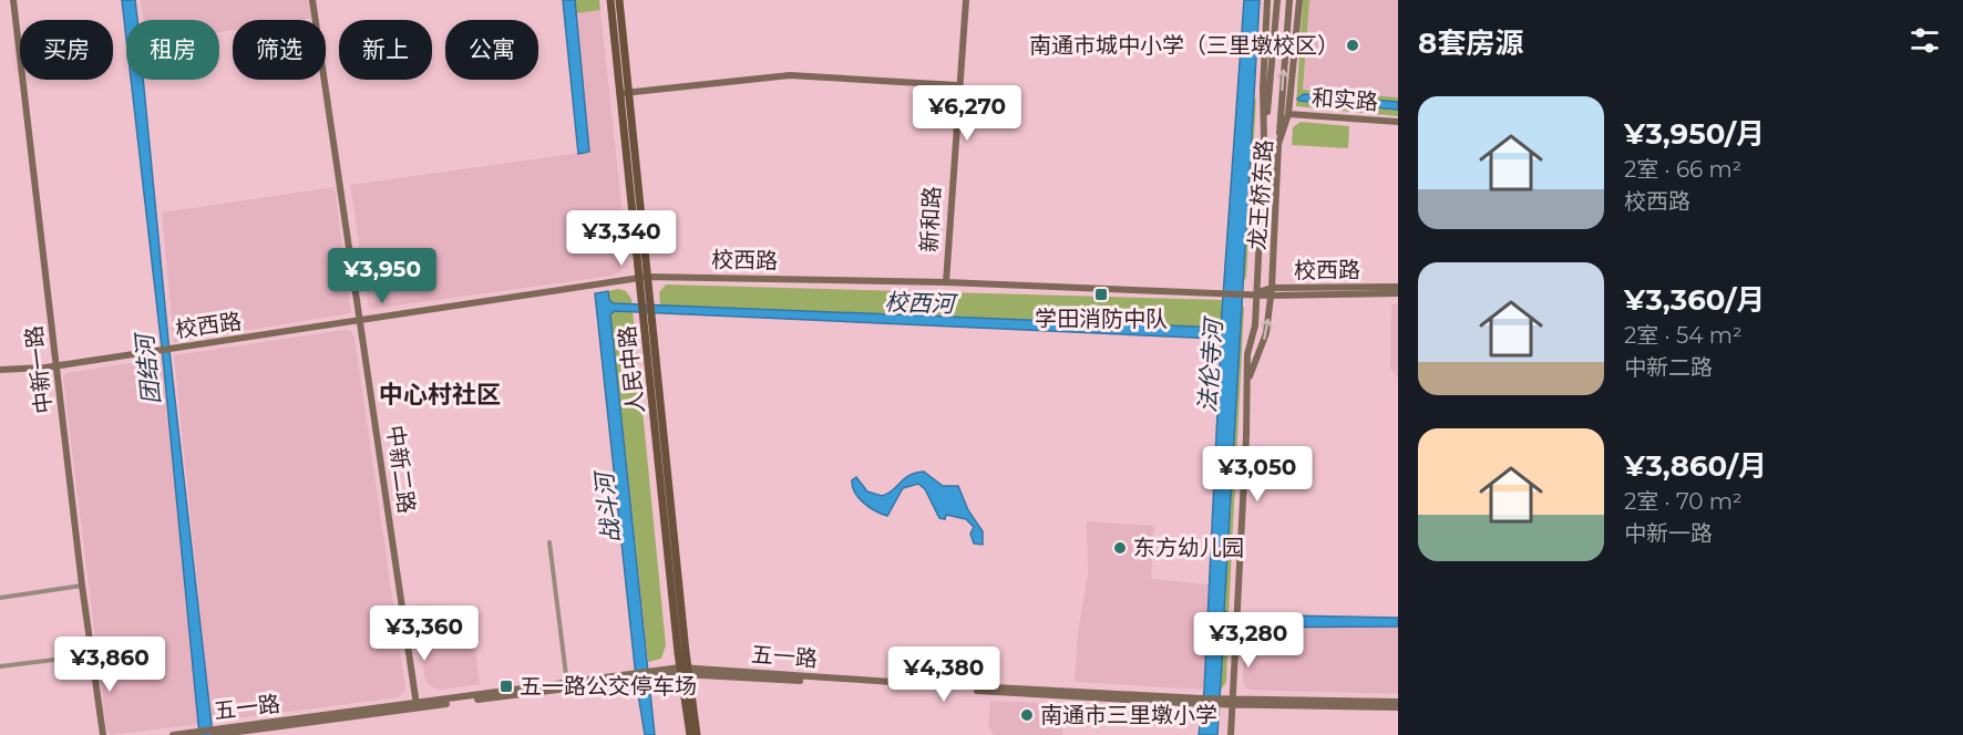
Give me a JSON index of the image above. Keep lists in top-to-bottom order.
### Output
{
  "streets": {
    "main road": ["人民中路"],
    "street": [
      "和实路",
      "龙王桥东路",
      "新和路",
      "校西路",
      "中新一路",
      "中新二路",
      "五一路"
    ]
  },
  "crossings": [
    ["和实路", "龙王桥东路"],
    ["龙王桥东路", "校西路"],
    ["龙王桥东路", "五一路"],
    ["新和路", "校西路"],
    ["校西路", "中新一路"],
    ["校西路", "人民中路"],
    ["校西路", "中新二路"],
    ["人民中路", "五一路"],
    ["中新二路", "五一路"]
  ],
  "districts": ["中心村社区"],
  "water": [
    "校西河",
    "法伦寺河",
    "团结河",
    "战斗河"
  ],
  "places": {
    "other": ["南通市城中小学（三里墩校区）", "东方幼儿园", "南通市三里墩小学"],
    "transit": ["学田消防中队", "五一路公交停车场"]
  },
  "page": {
    "heading": "8套房源",
    "chip": [
      "买房",
      "租房",
      "筛选",
      "新上",
      "公寓"
    ],
    "list": [
      {
        "name": "¥3,950/月",
        "note": "2室 · 66 m² · 校西路"
      },
      {
        "name": "¥3,360/月",
        "note": "2室 · 54 m² · 中新二路"
      },
      {
        "name": "¥3,860/月",
        "note": "2室 · 70 m² · 中新一路"
      }
    ],
    "price": [
      "¥6,270",
      "¥3,340",
      "¥3,950",
      "¥3,050",
      "¥3,360",
      "¥3,280",
      "¥3,860",
      "¥4,380"
    ]
  }
}
